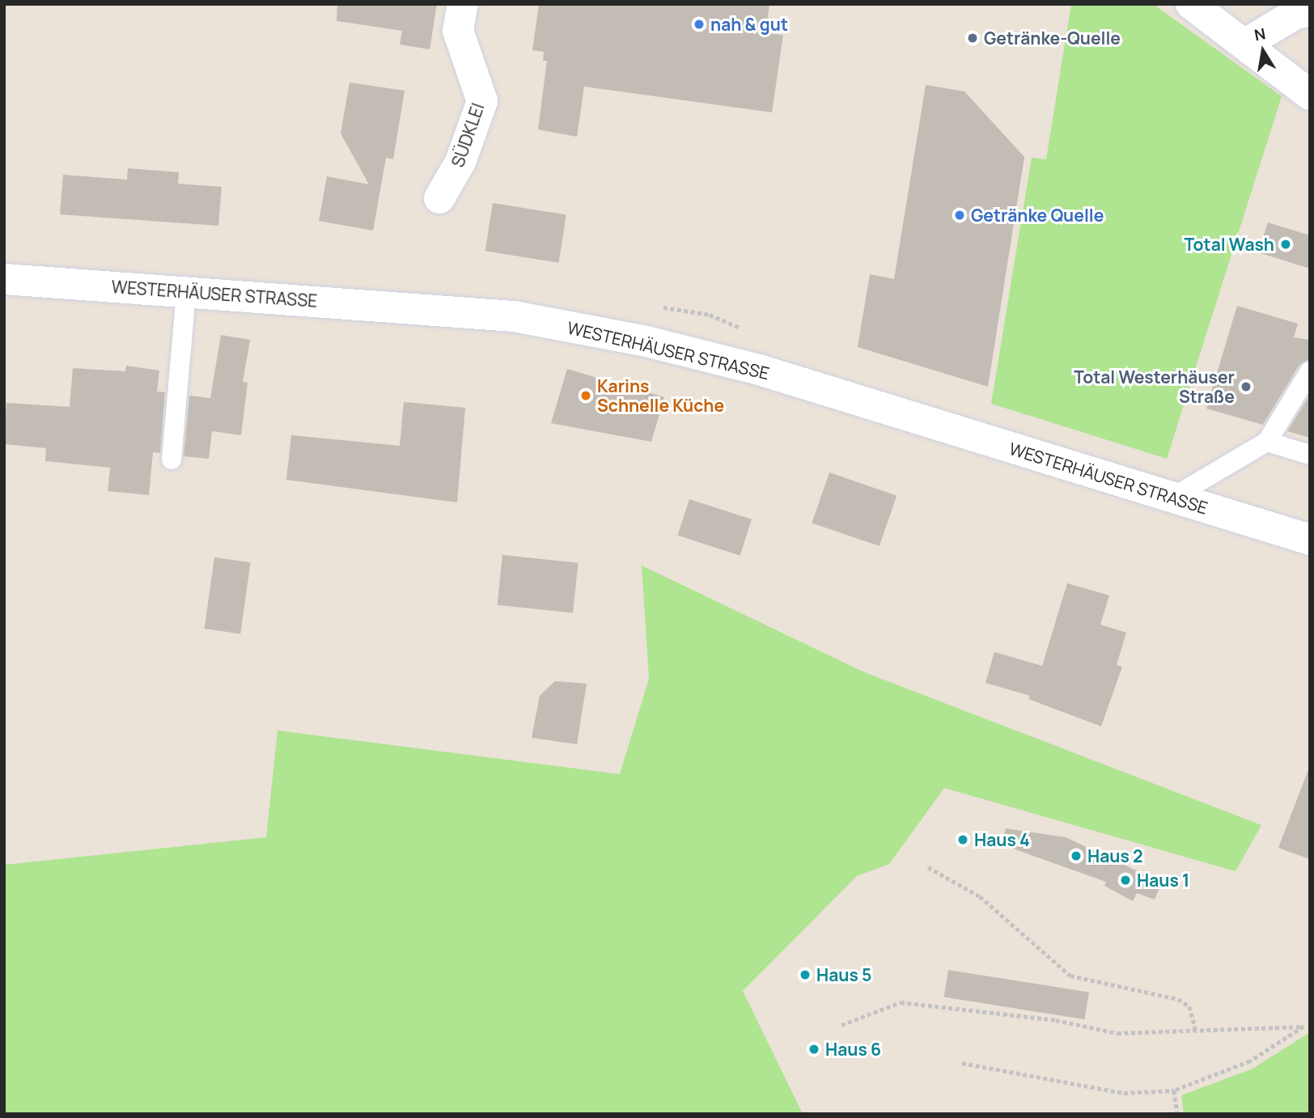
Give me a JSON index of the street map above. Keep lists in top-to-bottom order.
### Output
{
  "streets": {
    "main road": ["SÜDKLEI", "WESTERHÄUSER STRASSE"]
  },
  "places": [
    "nah & gut",
    "Getränke-Quelle",
    "Getränke Quelle",
    "Total Wash",
    "Total Westerhäuser Straße",
    "Karins Schnelle Küche",
    "Haus 4",
    "Haus 2",
    "Haus 1",
    "Haus 5",
    "Haus 6"
  ],
  "north": "top"
}
